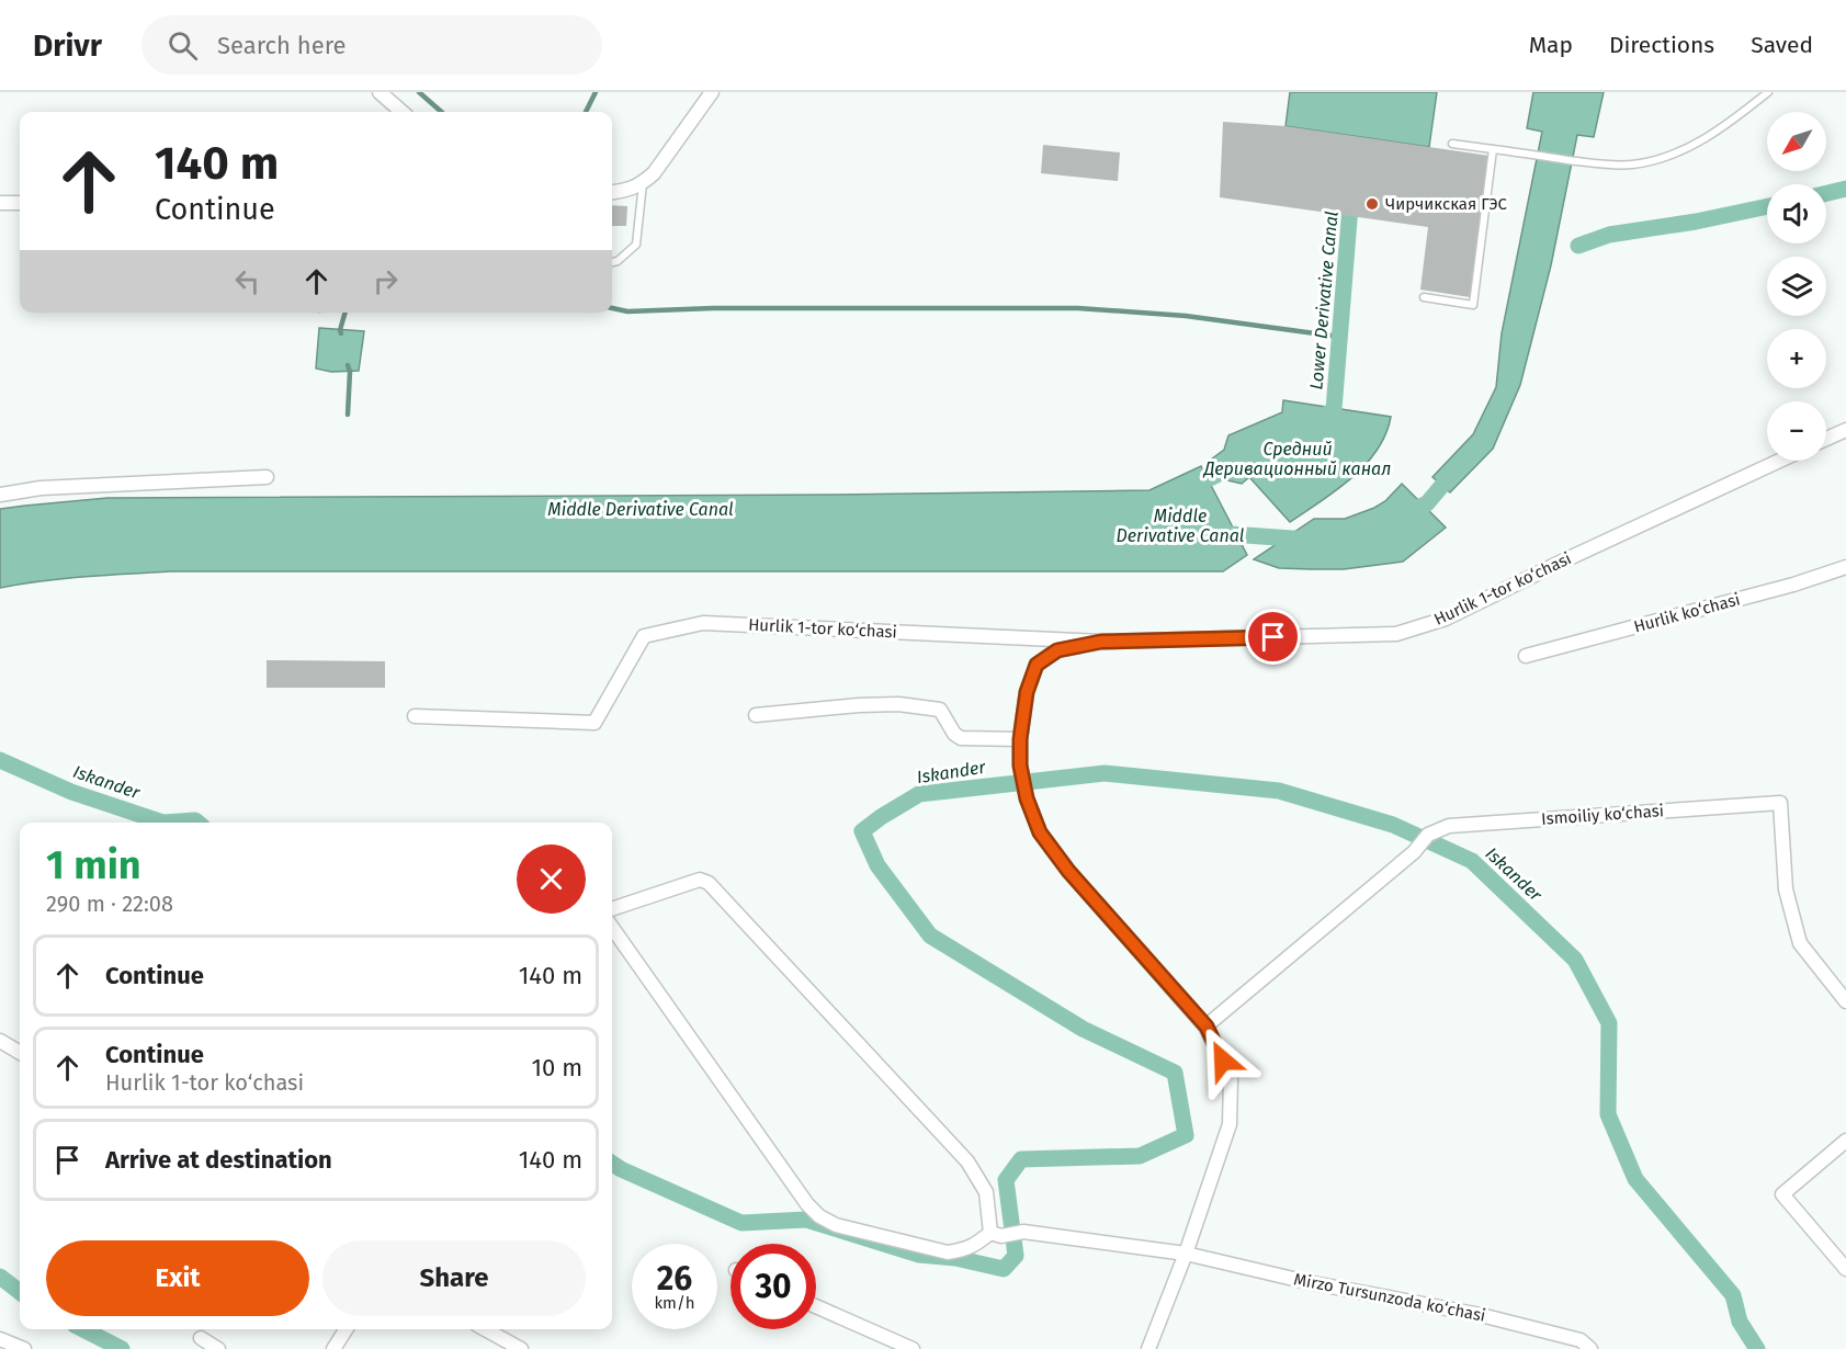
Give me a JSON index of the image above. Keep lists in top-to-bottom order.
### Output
{
  "streets": {
    "street": [
      "Hurlik 1-tor ko‘chasi",
      "Hurlik ko‘chasi",
      "Ismoiliy ko‘chasi",
      "Mirzo Tursunzoda ko‘chasi"
    ]
  },
  "crossings": [
    ["Hurlik 1-tor ko‘chasi", "Ismoiliy ko‘chasi"],
    ["Hurlik 1-tor ko‘chasi", "Mirzo Tursunzoda ko‘chasi"]
  ],
  "water": [
    "Lower Derivative Canal",
    "Средний Деривационный канал",
    "Middle Derivative Canal",
    "Iskander"
  ],
  "places": ["Чирчикская ГЭС"],
  "north": "bottom left",
  "page": {
    "header": "Drivr",
    "search": "Search here",
    "nav": ["Map", "Directions", "Saved"],
    "map_buttons": ["+", "−"],
    "turn": ["140 m", "Continue"],
    "heading": ["1 min", "290 m · 22:08"],
    "list": [
      {
        "name": "Continue",
        "value": "140 m"
      },
      {
        "name": "Continue",
        "note": "Hurlik 1-tor ko‘chasi",
        "value": "10 m"
      },
      {
        "name": "Arrive at destination",
        "value": "140 m"
      }
    ],
    "buttons": ["Exit", "Share"],
    "speed": "26 km/h",
    "limit": "30"
  }
}
